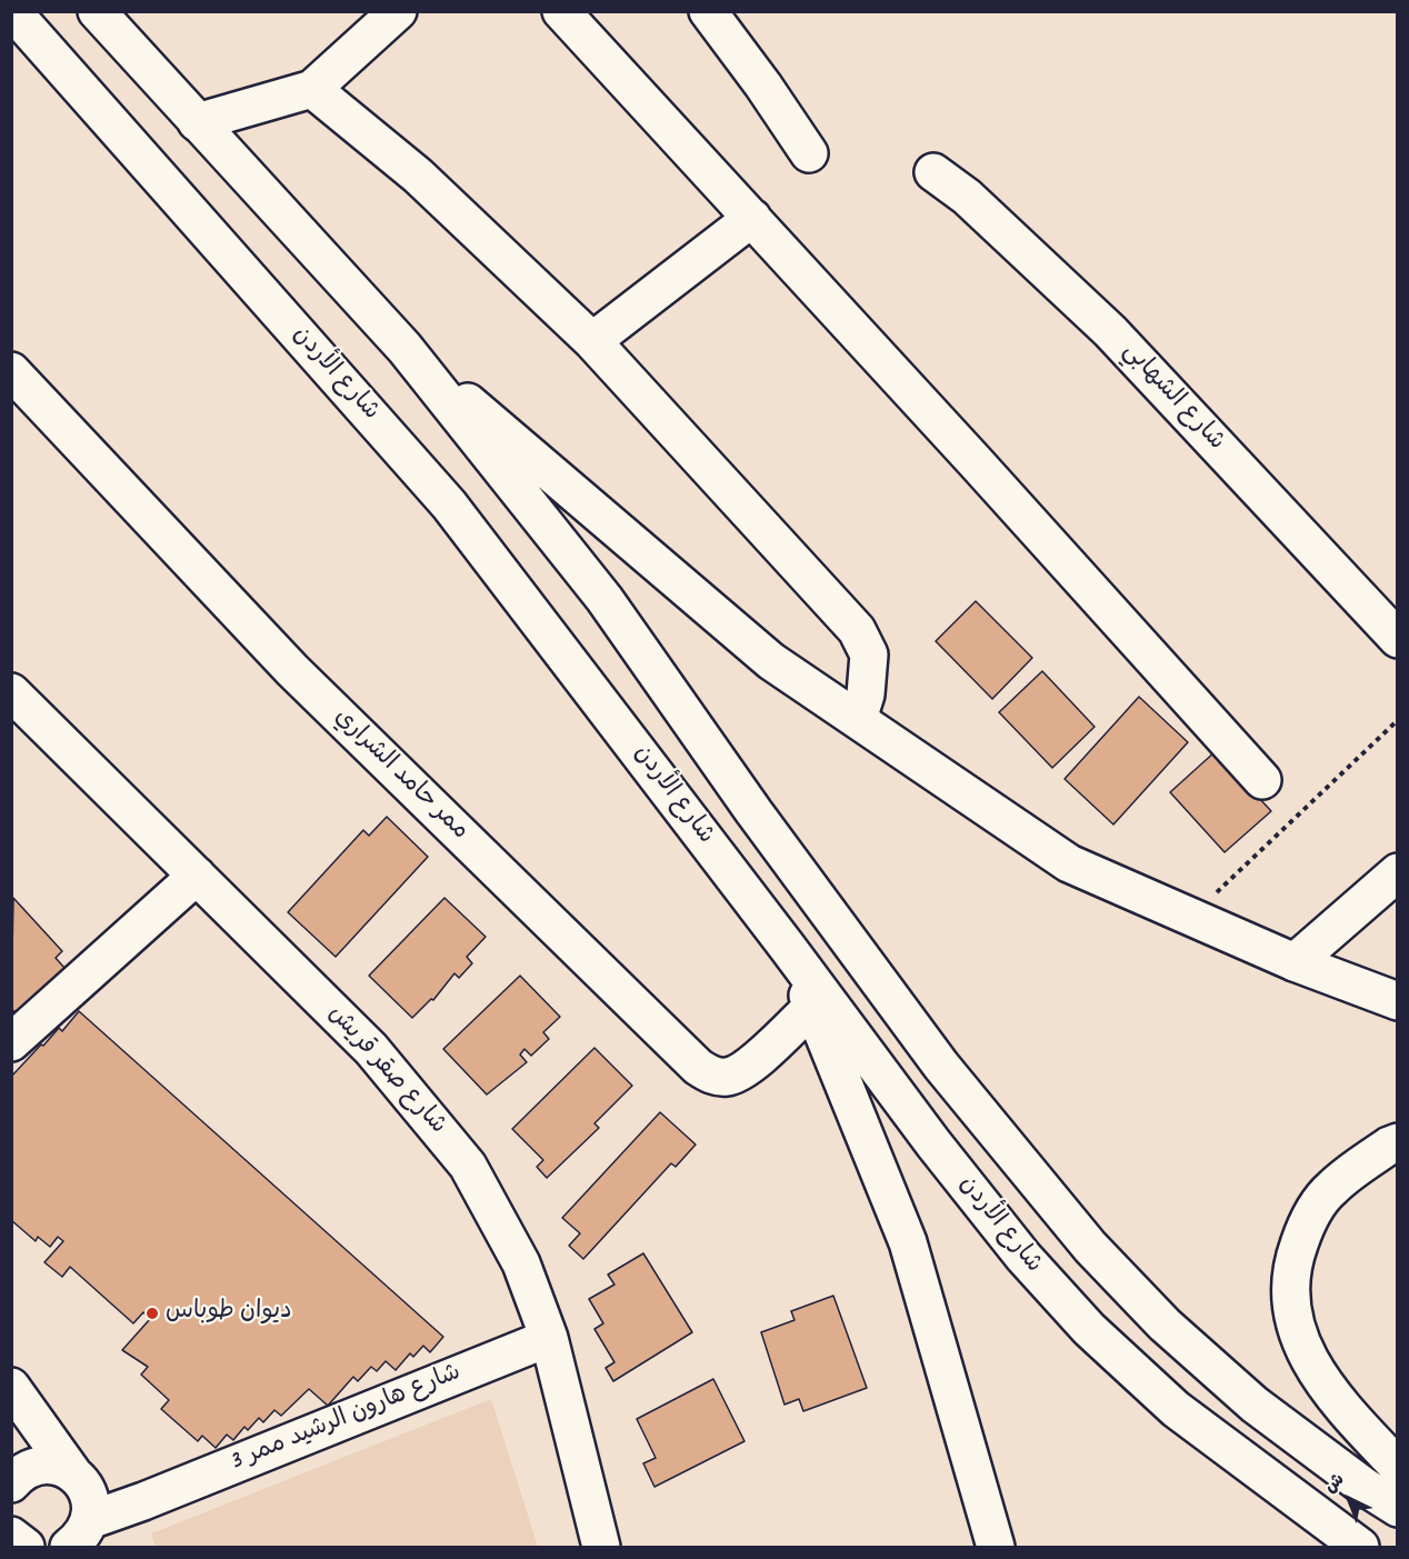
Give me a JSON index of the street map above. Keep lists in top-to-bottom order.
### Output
{
  "streets": {
    "main road": [
      "شارع الأردن",
      "شارع الشهابي",
      "ممر حامد الشراري",
      "شارع صقر قريش",
      "شارع هارون الرشيد ممر 3"
    ]
  },
  "crossings": [
    ["شارع صقر قريش", "شارع هارون الرشيد ممر 3"]
  ],
  "places": ["ديوان طوباس"],
  "north": "top left"
}
